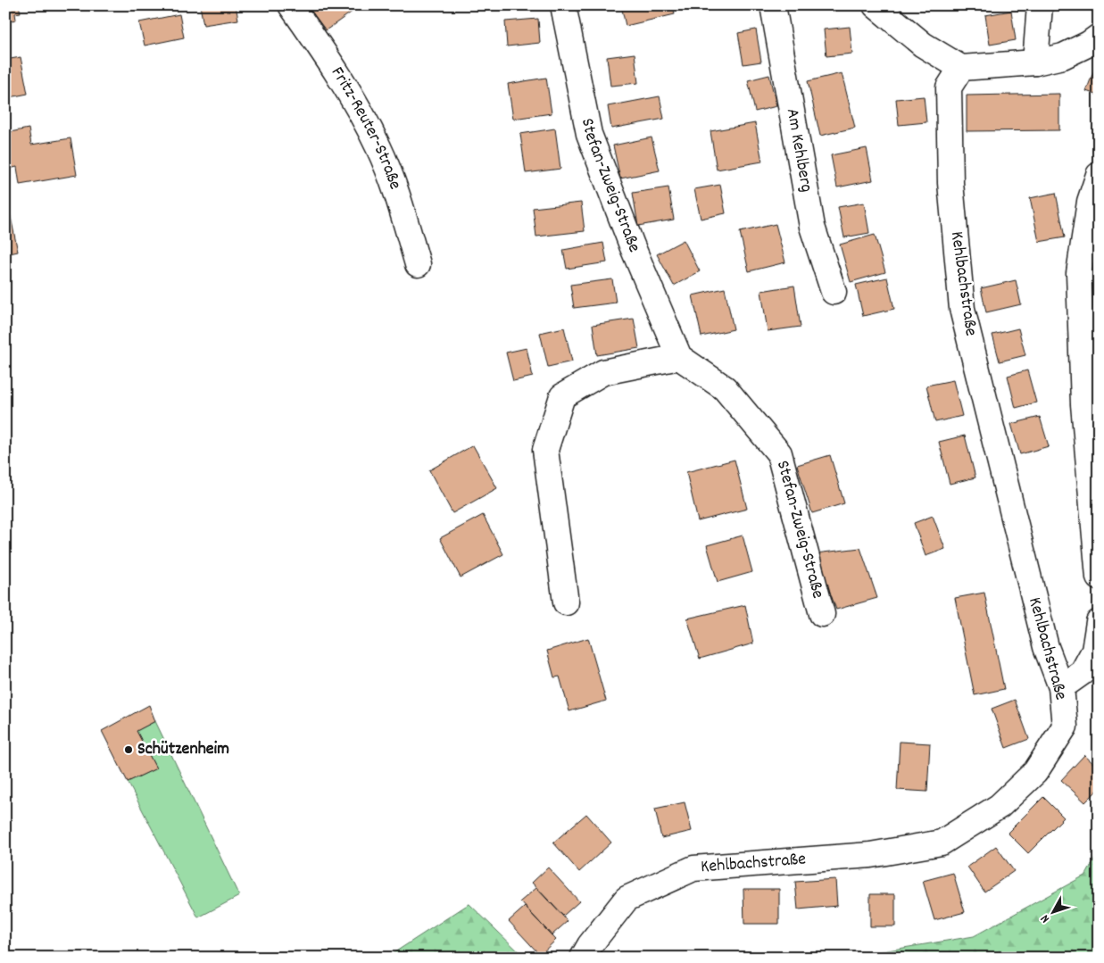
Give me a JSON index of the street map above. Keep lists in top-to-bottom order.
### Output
{
  "streets": {
    "street": [
      "Fritz-Reuter-Straße",
      "Am Kehlberg",
      "Stefan-Zweig-Straße",
      "Kehlbachstraße"
    ]
  },
  "places": ["Schützenheim"],
  "north": "bottom left"
}
